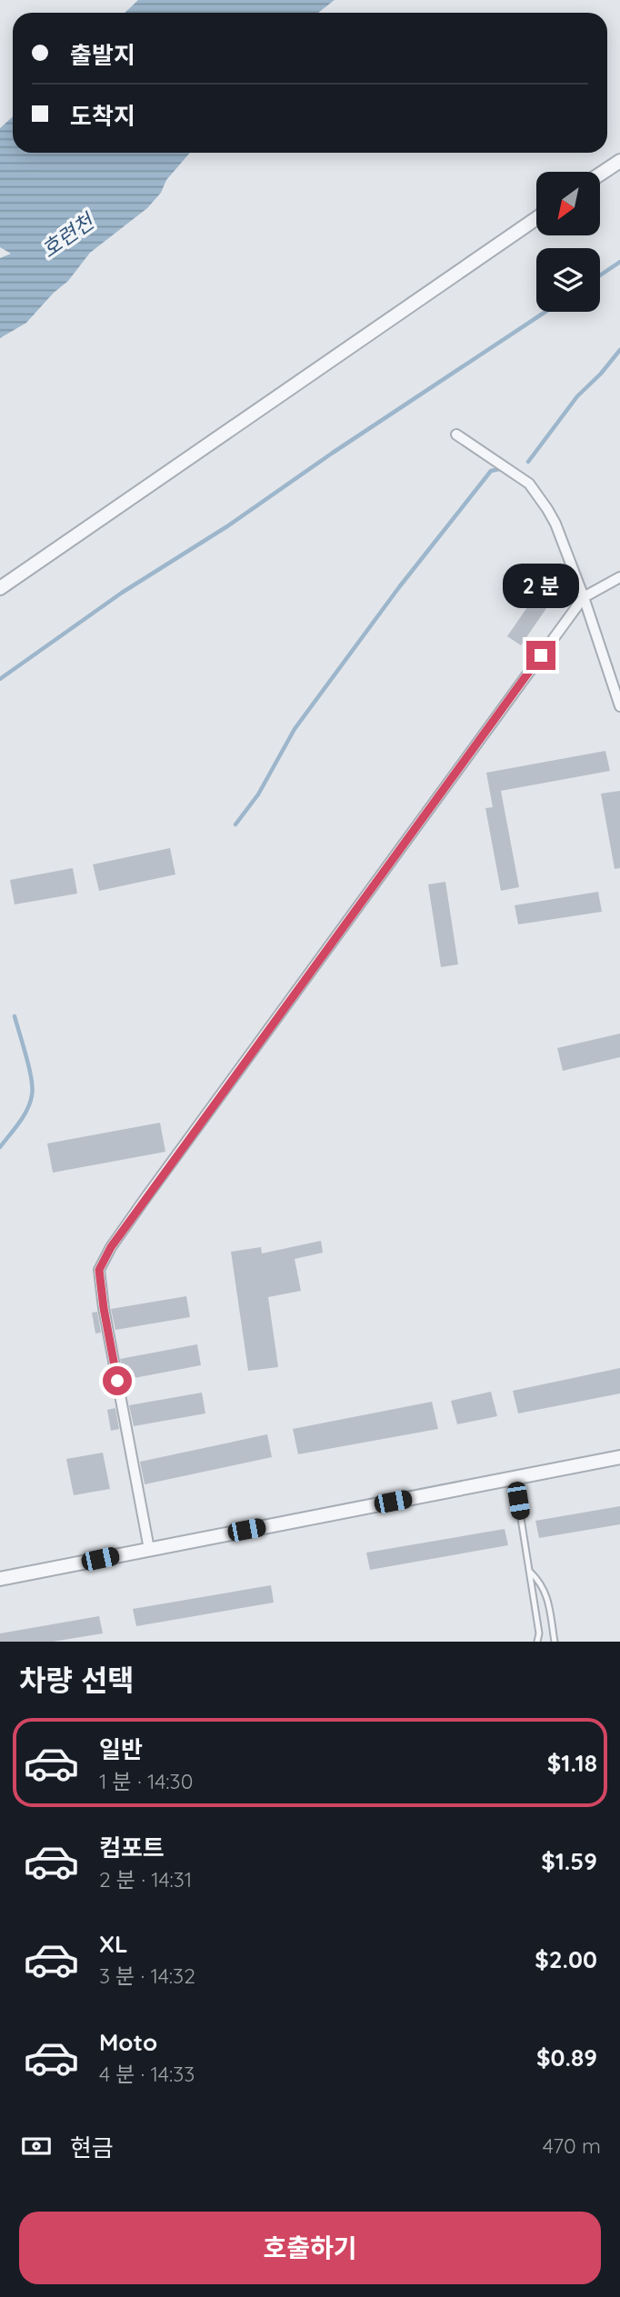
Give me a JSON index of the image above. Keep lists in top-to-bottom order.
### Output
{
  "water": ["호련천"],
  "north": "bottom left",
  "page": {
    "banner": ["출발지", "도착지"],
    "bubble": "2 분",
    "heading": "차량 선택",
    "list": [
      {
        "name": "일반",
        "note": "1 분 · 14:30",
        "value": "$1.18"
      },
      {
        "name": "컴포트",
        "note": "2 분 · 14:31",
        "value": "$1.59"
      },
      {
        "name": "XL",
        "note": "3 분 · 14:32",
        "value": "$2.00"
      },
      {
        "name": "Moto",
        "note": "4 분 · 14:33",
        "value": "$0.89"
      }
    ],
    "pay": ["현금", "470 m"],
    "buttons": "호출하기"
  }
}
